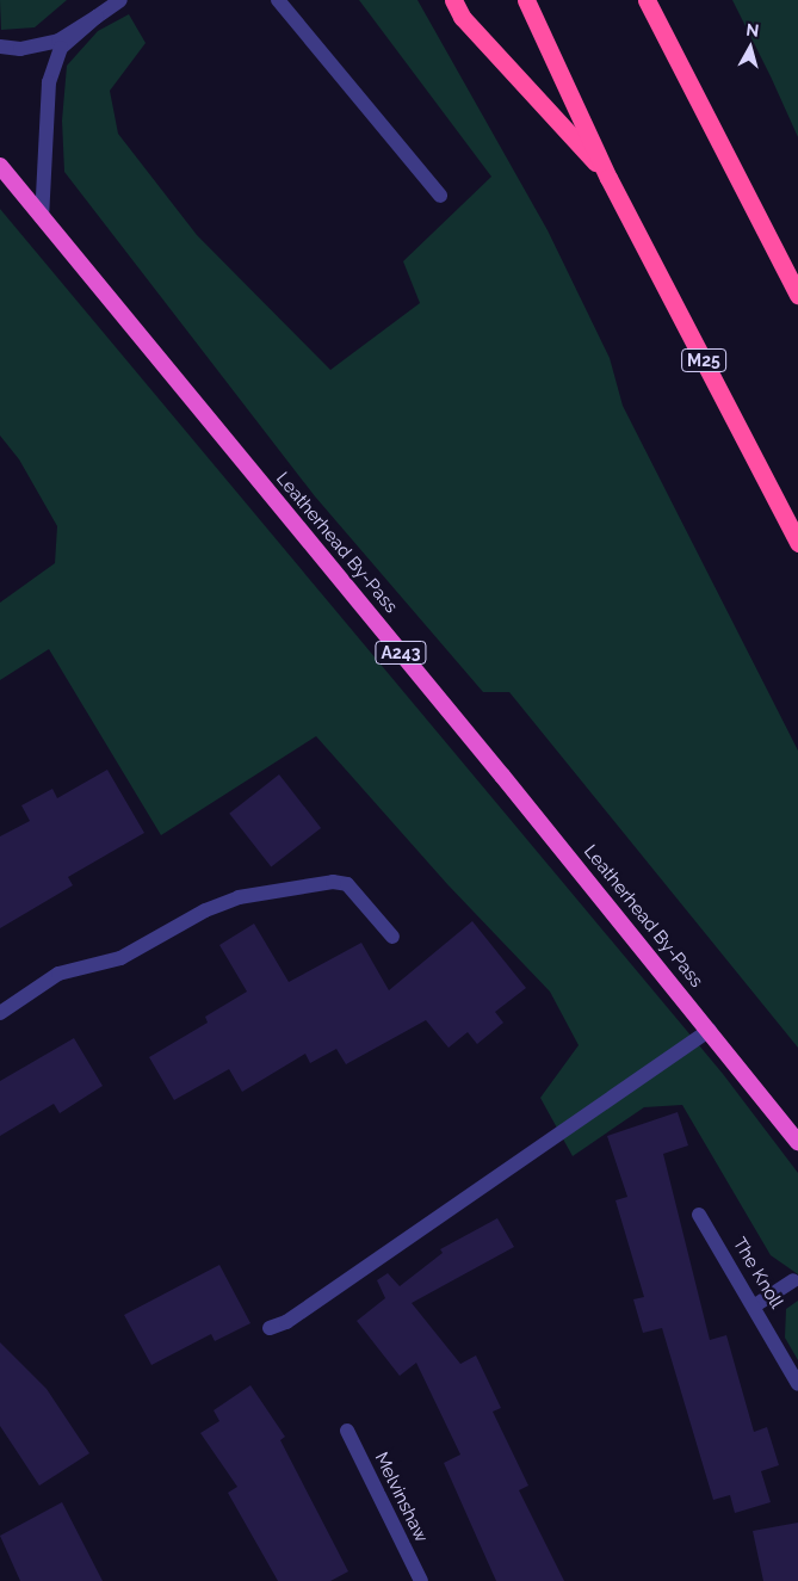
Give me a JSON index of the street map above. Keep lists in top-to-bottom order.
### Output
{
  "streets": {
    "highway": ["M25", "Leatherhead By-Pass", "A243"],
    "street": ["The Knoll", "Melvinshaw"]
  },
  "north": "top"
}
